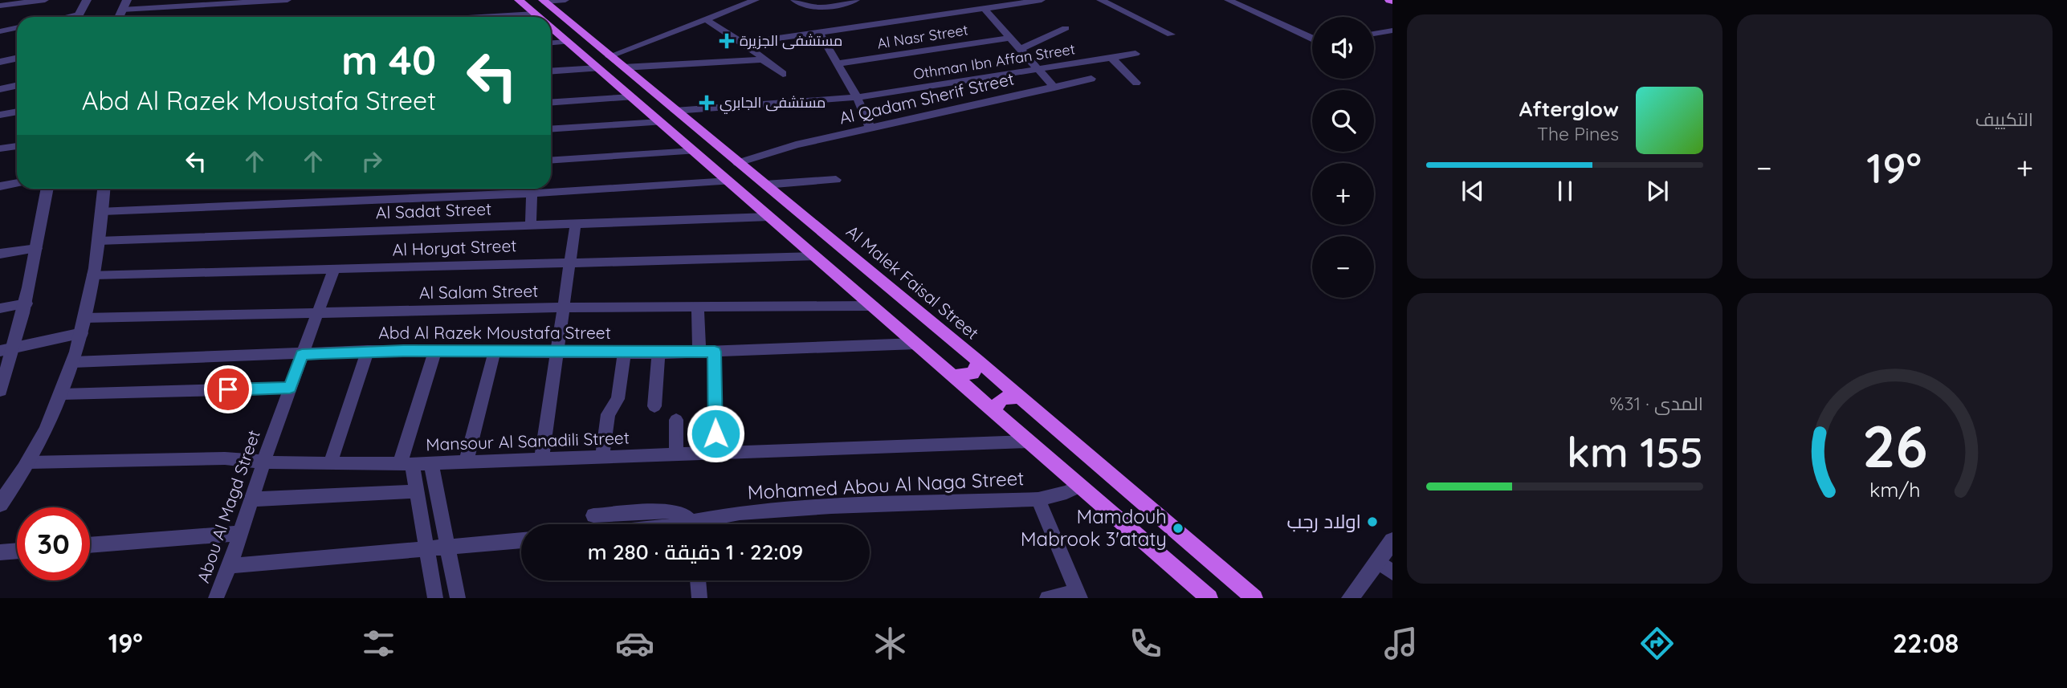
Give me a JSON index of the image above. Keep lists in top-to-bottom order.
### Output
{
  "streets": {
    "main road": ["Al Malek Faisal Street"],
    "street": [
      "Al Nasr Street",
      "Othman Ibn Affan Street",
      "Al Qadam Sherif Street",
      "Al Sadat Street",
      "Al Horyat Street",
      "Al Salam Street",
      "Abd Al Razek Moustafa Street",
      "Mansour Al Sanadili Street",
      "Mohamed Abou Al Naga Street",
      "Abou Al Magd Street"
    ]
  },
  "crossings": [
    ["Othman Ibn Affan Street", "Al Malek Faisal Street"],
    ["Al Qadam Sherif Street", "Al Malek Faisal Street"],
    ["Al Horyat Street", "Abou Al Magd Street"],
    ["Al Salam Street", "Abou Al Magd Street"],
    ["Abd Al Razek Moustafa Street", "Abou Al Magd Street"],
    ["Mansour Al Sanadili Street", "Abou Al Magd Street"]
  ],
  "places": {
    "health": ["مستشفى الجزيرة", "مستشفى الجابري"],
    "other": ["اولاد رجب", "Mamdouh Mabrook 3'ataty"]
  },
  "page": {
    "tile": [
      "التكييف",
      ["المدى · 31%", "155 km"]
    ],
    "map_buttons": ["+", "−"],
    "turn": ["40 m", "Abd Al Razek Moustafa Street"],
    "song": ["Afterglow", "The Pines"],
    "heat": ["−", "19°", "+"],
    "limit": "30",
    "trip": "22:09 · 1 دقيقة · 280 m",
    "tabs": ["22:08", "19°"],
    "gauge": ["26", "km/h"]
  }
}
